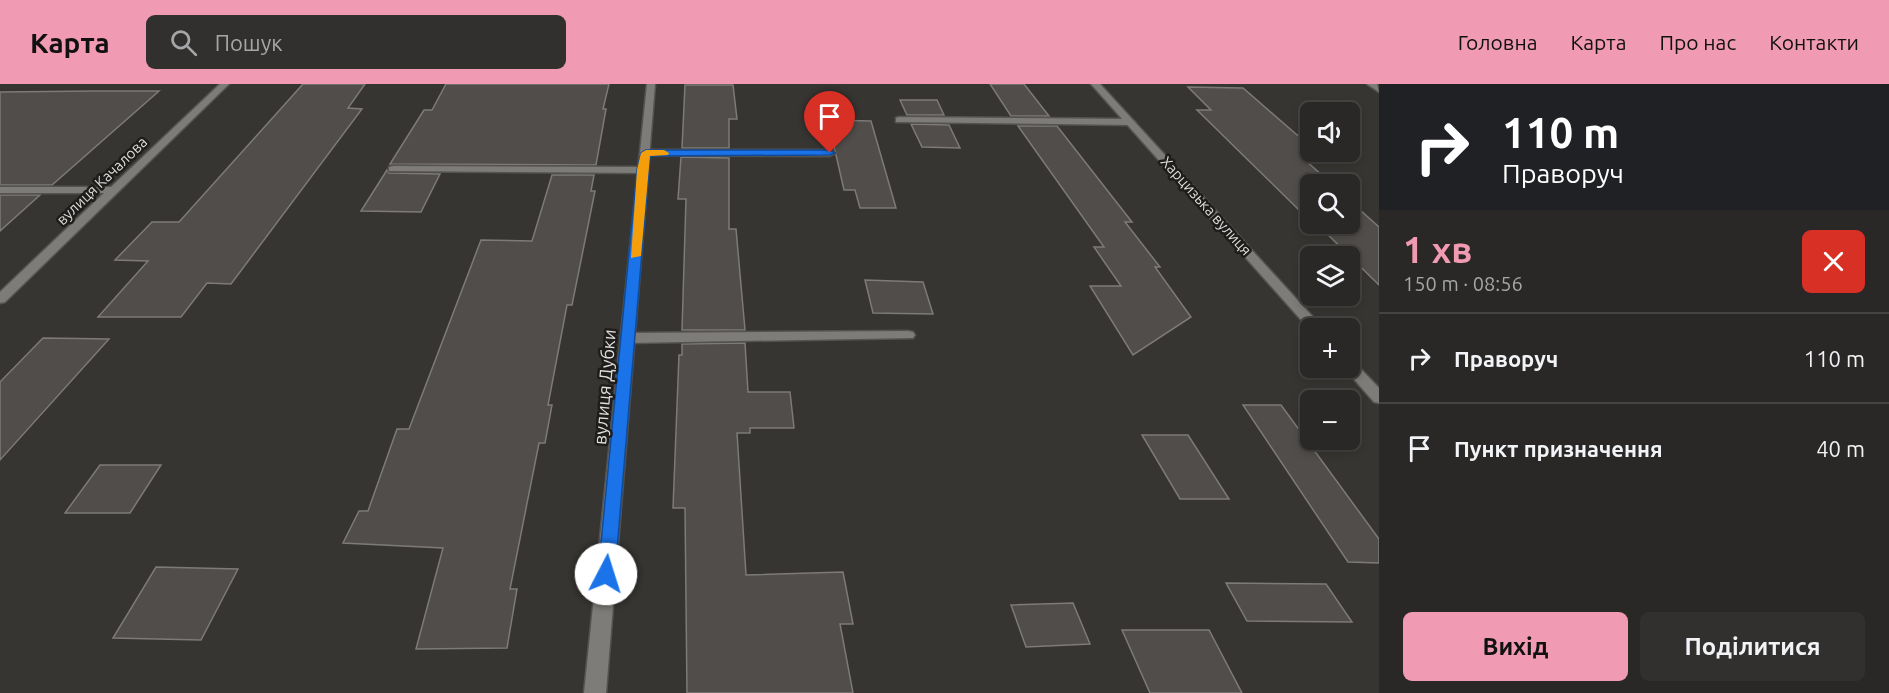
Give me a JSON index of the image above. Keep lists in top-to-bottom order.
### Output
{
  "streets": {
    "street": ["вулиця Качалова", "Харцизька вулиця", "вулиця Дубки"]
  },
  "page": {
    "header": "Карта",
    "search": "Пошук",
    "nav": [
      "Головна",
      "Карта",
      "Про нас",
      "Контакти"
    ],
    "turn": ["110 m", "Праворуч"],
    "map_buttons": ["+", "−"],
    "heading": ["1 хв", "150 m · 08:56"],
    "list": [
      {
        "name": "Праворуч",
        "value": "110 m"
      },
      {
        "name": "Пункт призначення",
        "value": "40 m"
      }
    ],
    "buttons": ["Вихід", "Поділитися"]
  }
}
